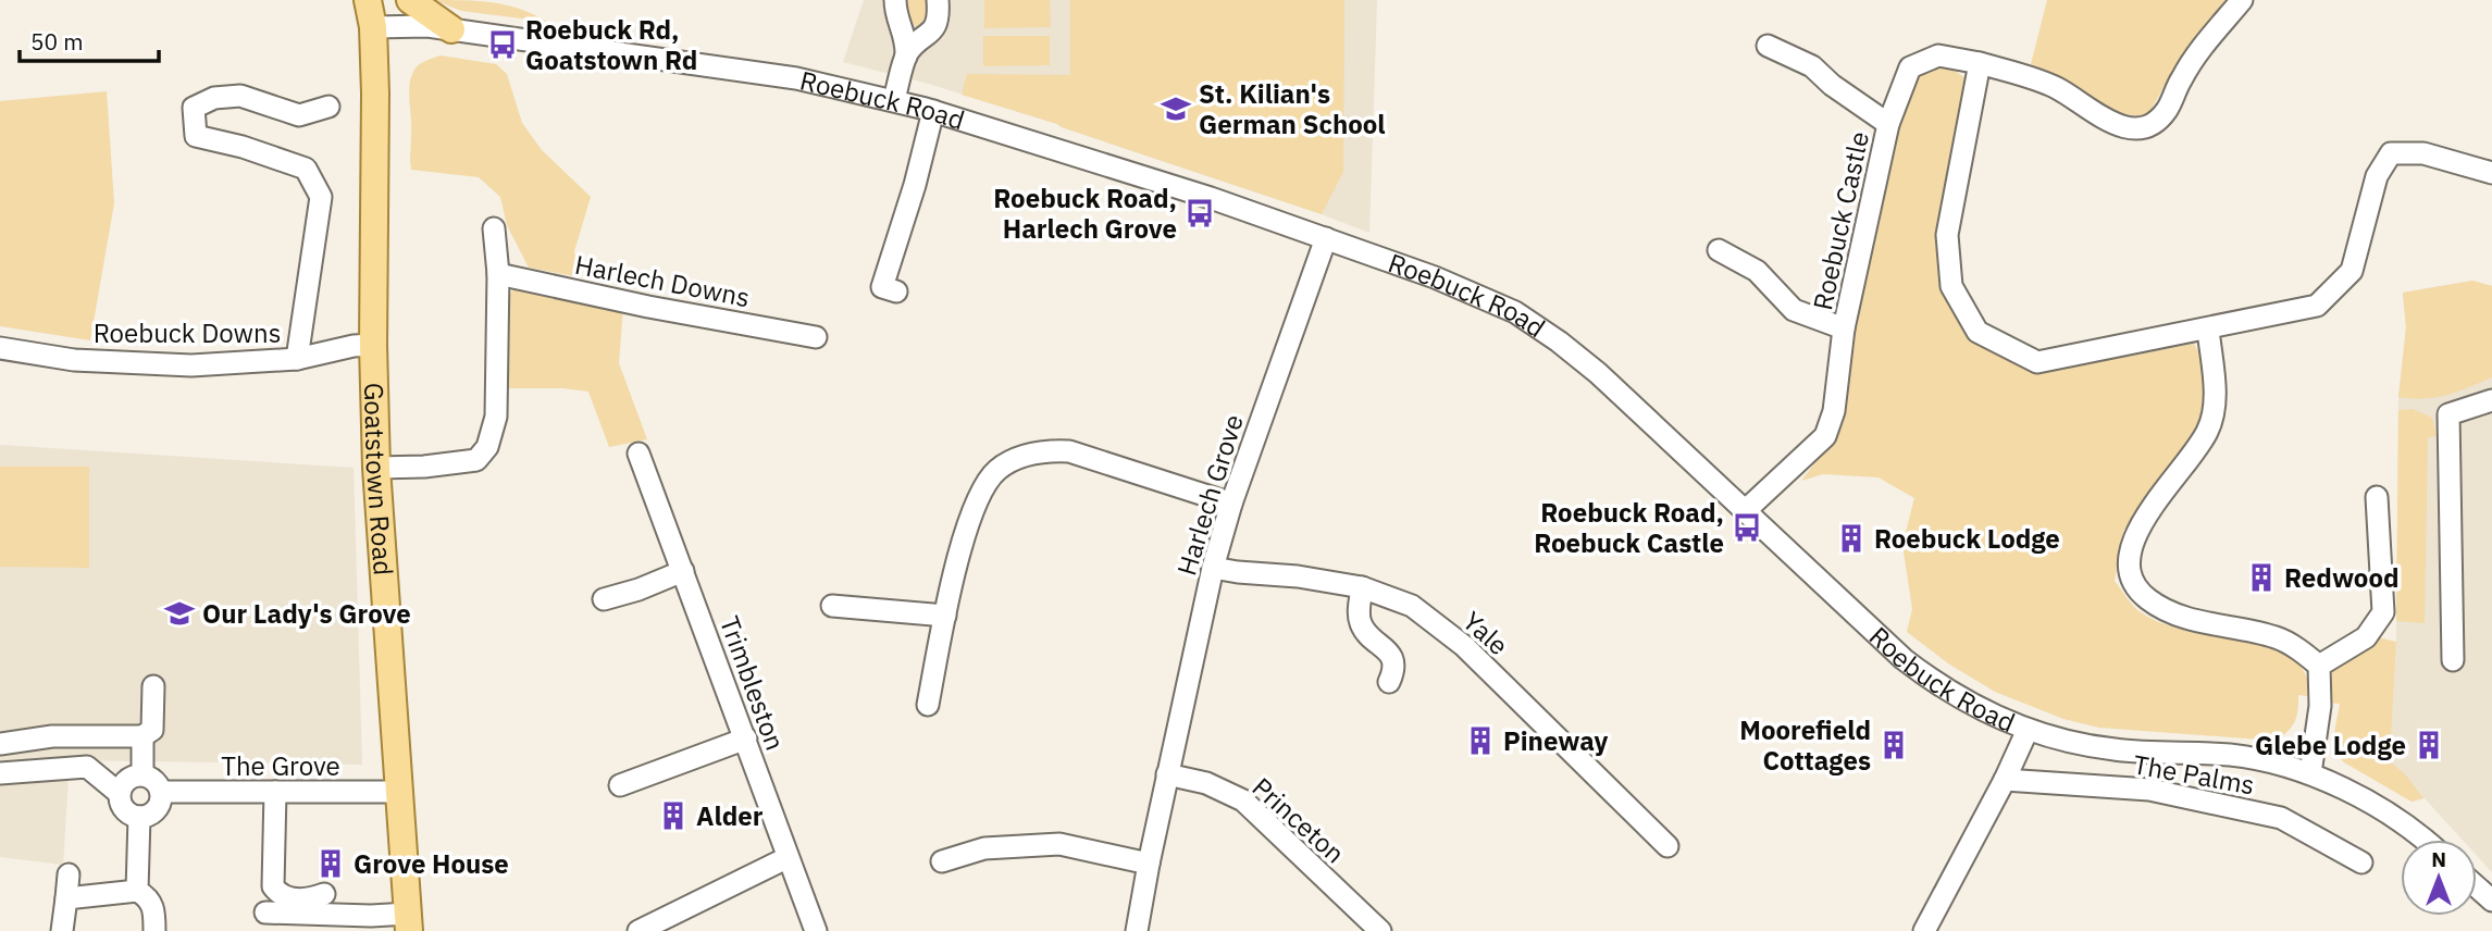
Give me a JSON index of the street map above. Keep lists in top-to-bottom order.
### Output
{
  "streets": {
    "main road": ["Goatstown Road"],
    "street": [
      "Roebuck Road",
      "Roebuck Castle",
      "Harlech Downs",
      "Roebuck Downs",
      "Harlech Grove",
      "Yale",
      "Trimbleston",
      "The Grove",
      "The Palms",
      "Princeton"
    ]
  },
  "crossings": [
    ["Roebuck Road", "Roebuck Castle"],
    ["Roebuck Road", "Goatstown Road"],
    ["Roebuck Road", "Harlech Grove"],
    ["Roebuck Downs", "Goatstown Road"],
    ["Goatstown Road", "The Grove"],
    ["Harlech Grove", "Yale"],
    ["Harlech Grove", "Princeton"]
  ],
  "places": {
    "bus stop": ["Roebuck Rd, Goatstown Rd", "Roebuck Road, Harlech Grove", "Roebuck Road, Roebuck Castle"],
    "school or university": ["St. Kilian's German School", "Our Lady's Grove"],
    "building": [
      "Roebuck Lodge",
      "Redwood",
      "Pineway",
      "Moorefield Cottages",
      "Glebe Lodge",
      "Alder",
      "Grove House"
    ]
  },
  "scale_bar": "50 m",
  "north": "top"
}
